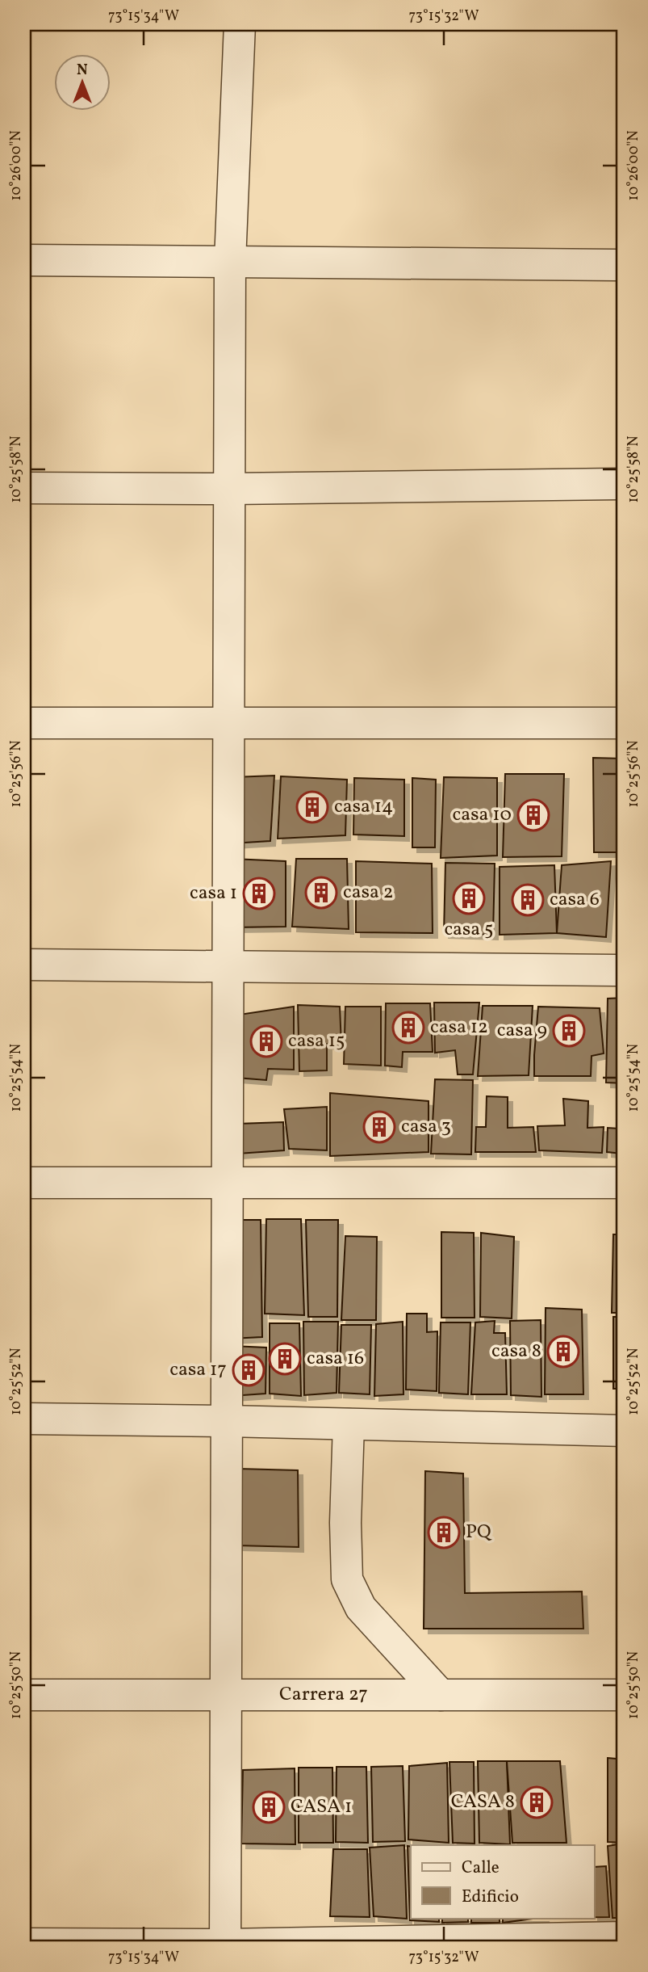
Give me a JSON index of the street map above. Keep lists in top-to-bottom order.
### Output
{
  "streets": {
    "street": ["Carrera 27"]
  },
  "places": {
    "building": [
      "casa 14",
      "casa 10",
      "casa 2",
      "casa 1",
      "casa 5",
      "casa 6",
      "casa 12",
      "casa 9",
      "casa 15",
      "casa 3",
      "casa 8",
      "casa 16",
      "casa 17",
      "PQ",
      "CASA 8",
      "CASA 1"
    ]
  },
  "legend": ["Calle", "Edificio"],
  "north": "top",
  "coordinates": [
    "73°15'34\"W",
    "73°15'32\"W",
    "10°26'00\"N",
    "10°25'58\"N",
    "10°25'56\"N",
    "10°25'54\"N",
    "10°25'52\"N",
    "10°25'50\"N"
  ]
}
